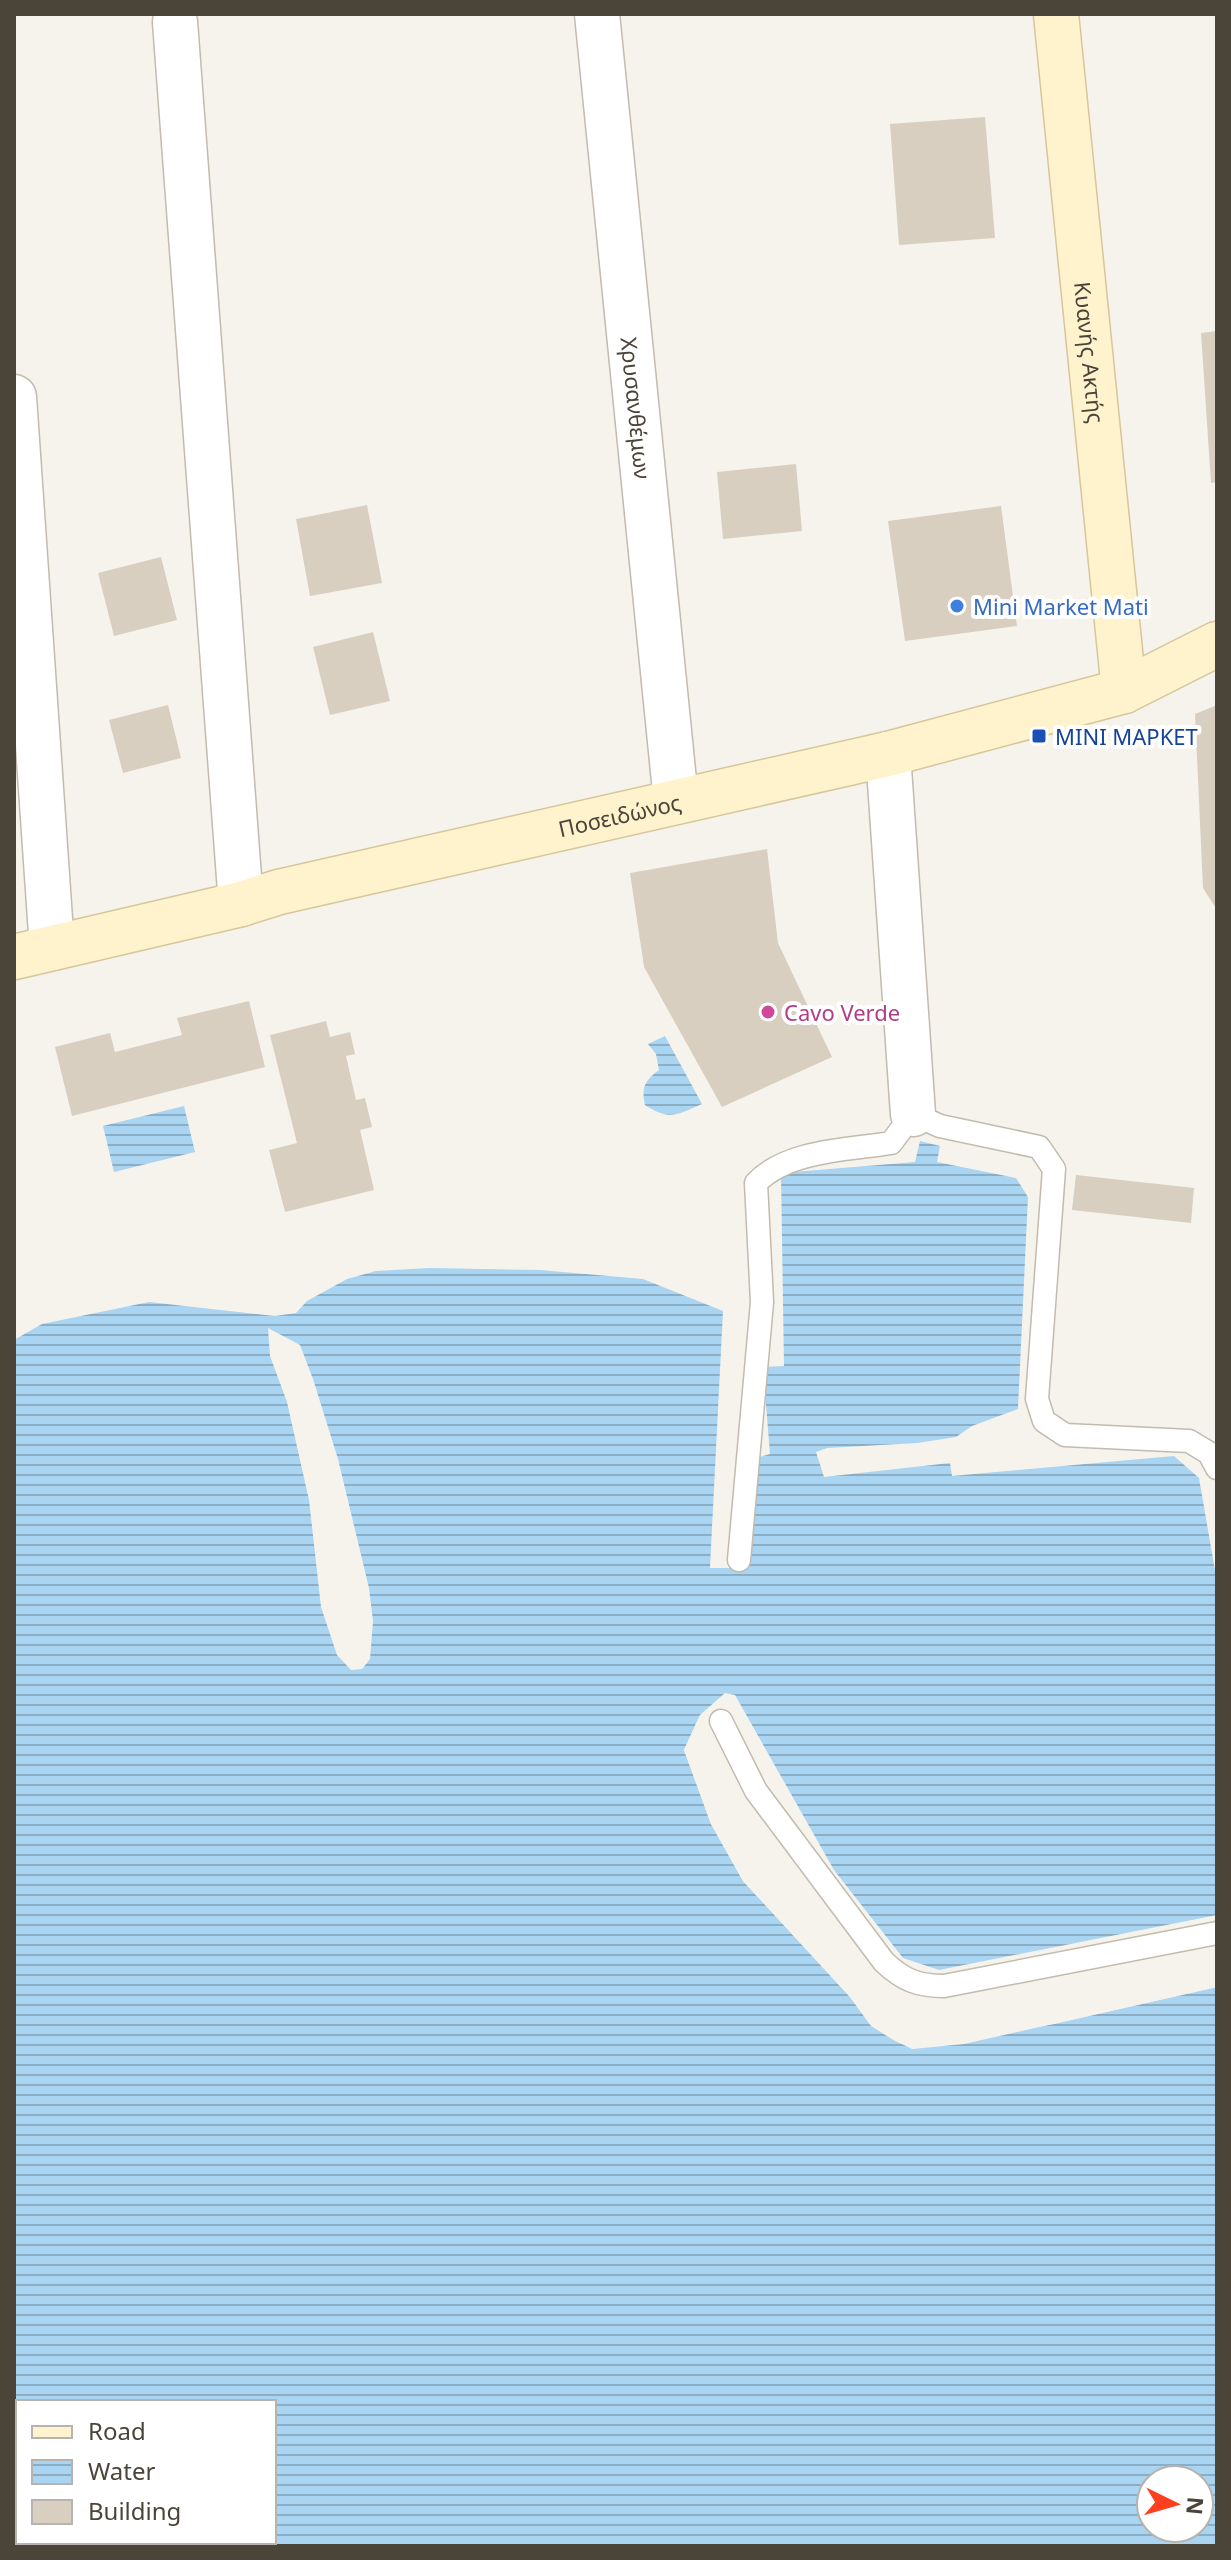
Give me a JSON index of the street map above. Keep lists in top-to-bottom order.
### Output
{
  "streets": {
    "street": ["Κυανής Ακτής", "Χρυσανθέμων", "Ποσειδώνος"]
  },
  "crossings": [
    ["Κυανής Ακτής", "Ποσειδώνος"],
    ["Χρυσανθέμων", "Ποσειδώνος"]
  ],
  "places": {
    "other": ["Mini Market Mati", "Cavo Verde"],
    "transit": ["ΜΙΝΙ ΜΑΡΚΕΤ"]
  },
  "legend": ["Road", "Water", "Building"],
  "north": "right"
}
